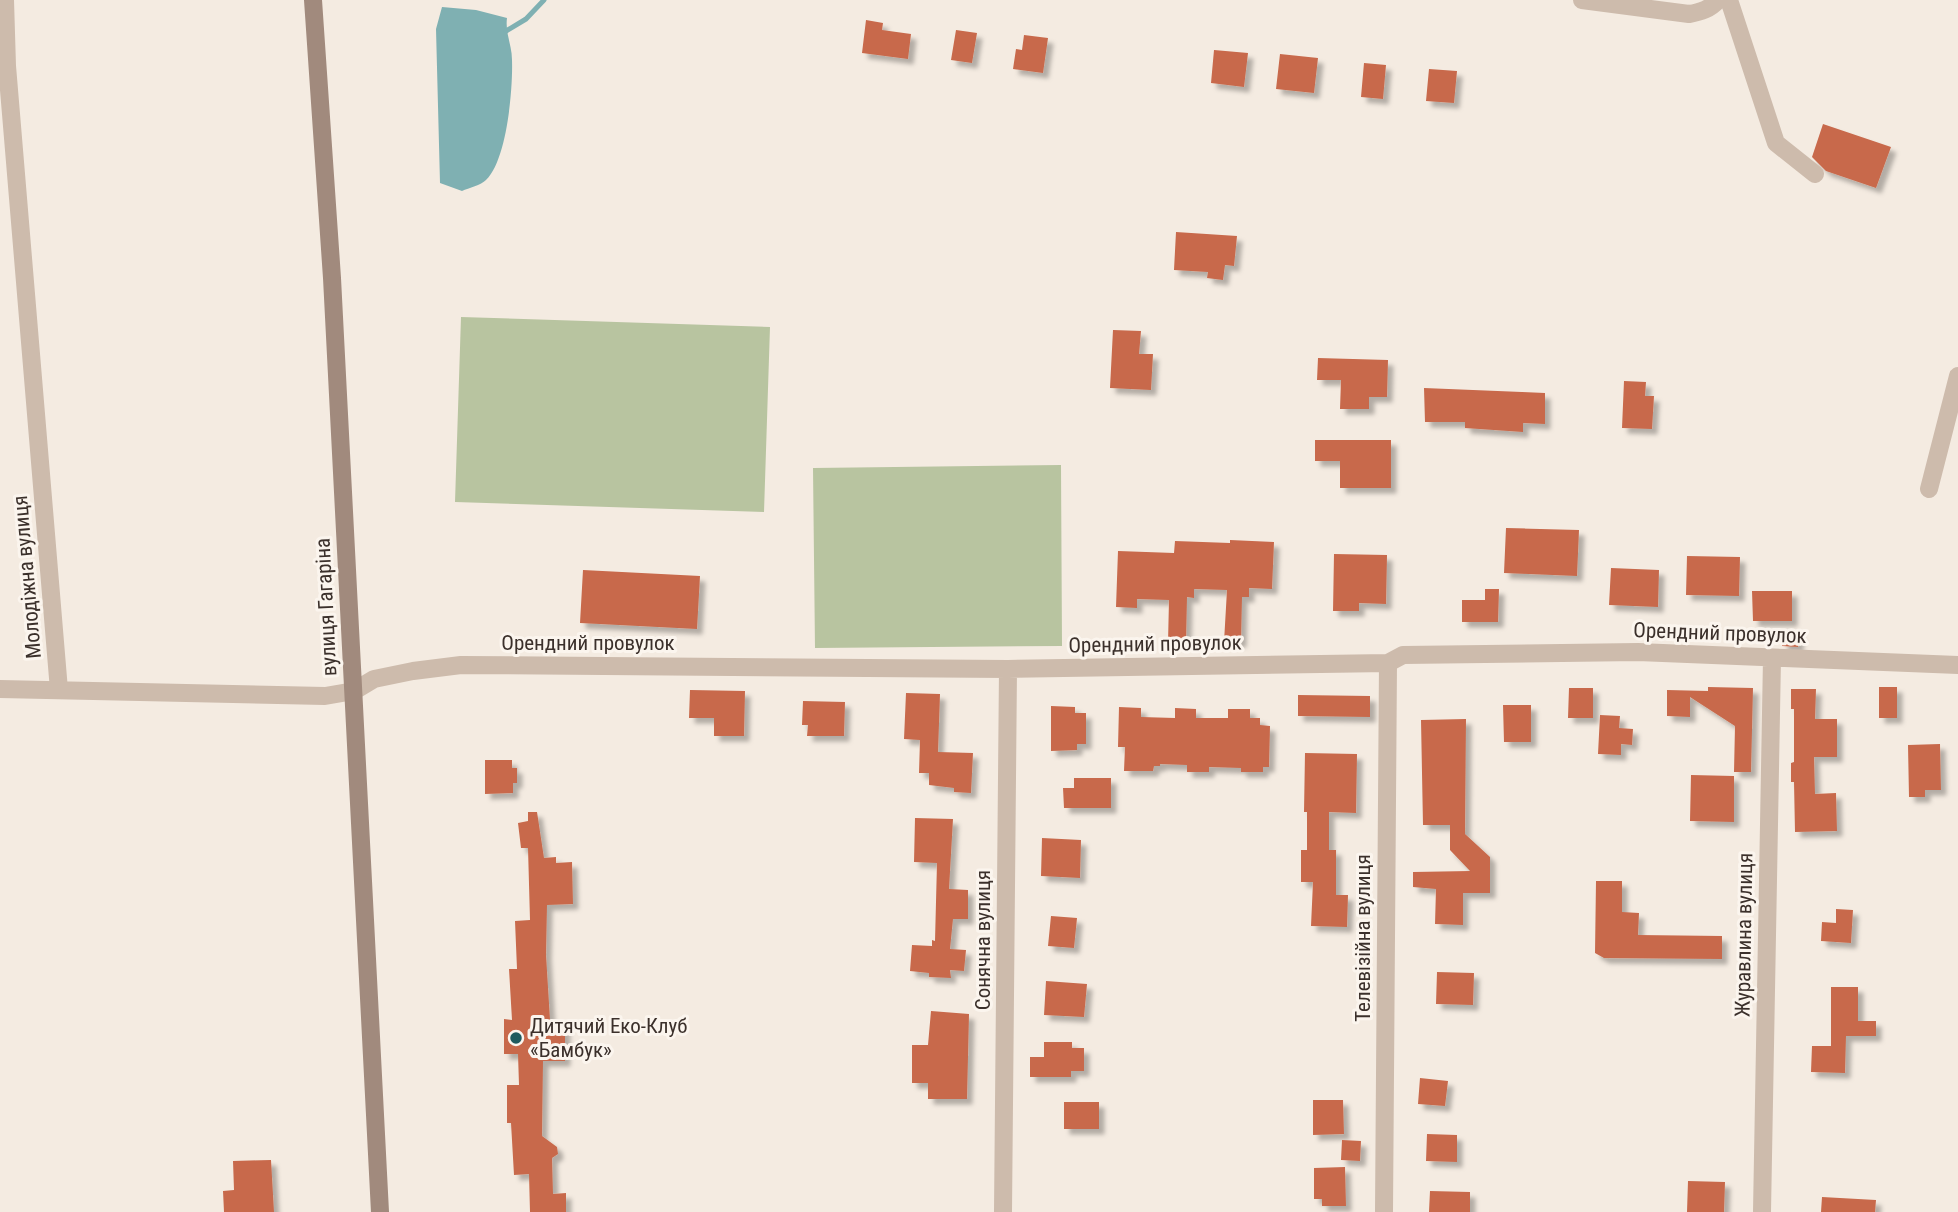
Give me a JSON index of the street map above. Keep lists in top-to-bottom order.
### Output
{
  "streets": {
    "street": [
      "Молодіжна вулиця",
      "вулиця Гагаріна",
      "Орендний провулок",
      "Журавлина вулиця",
      "Телевізійна вулиця",
      "Сонячна вулиця"
    ]
  },
  "crossings": [
    ["Молодіжна вулиця", "вулиця Гагаріна"],
    ["Молодіжна вулиця", "Орендний провулок"],
    ["вулиця Гагаріна", "Орендний провулок"],
    ["Орендний провулок", "Журавлина вулиця"],
    ["Орендний провулок", "Телевізійна вулиця"],
    ["Орендний провулок", "Сонячна вулиця"]
  ],
  "places": ["Дитячий Еко-Клуб «Бамбук»"]
}
